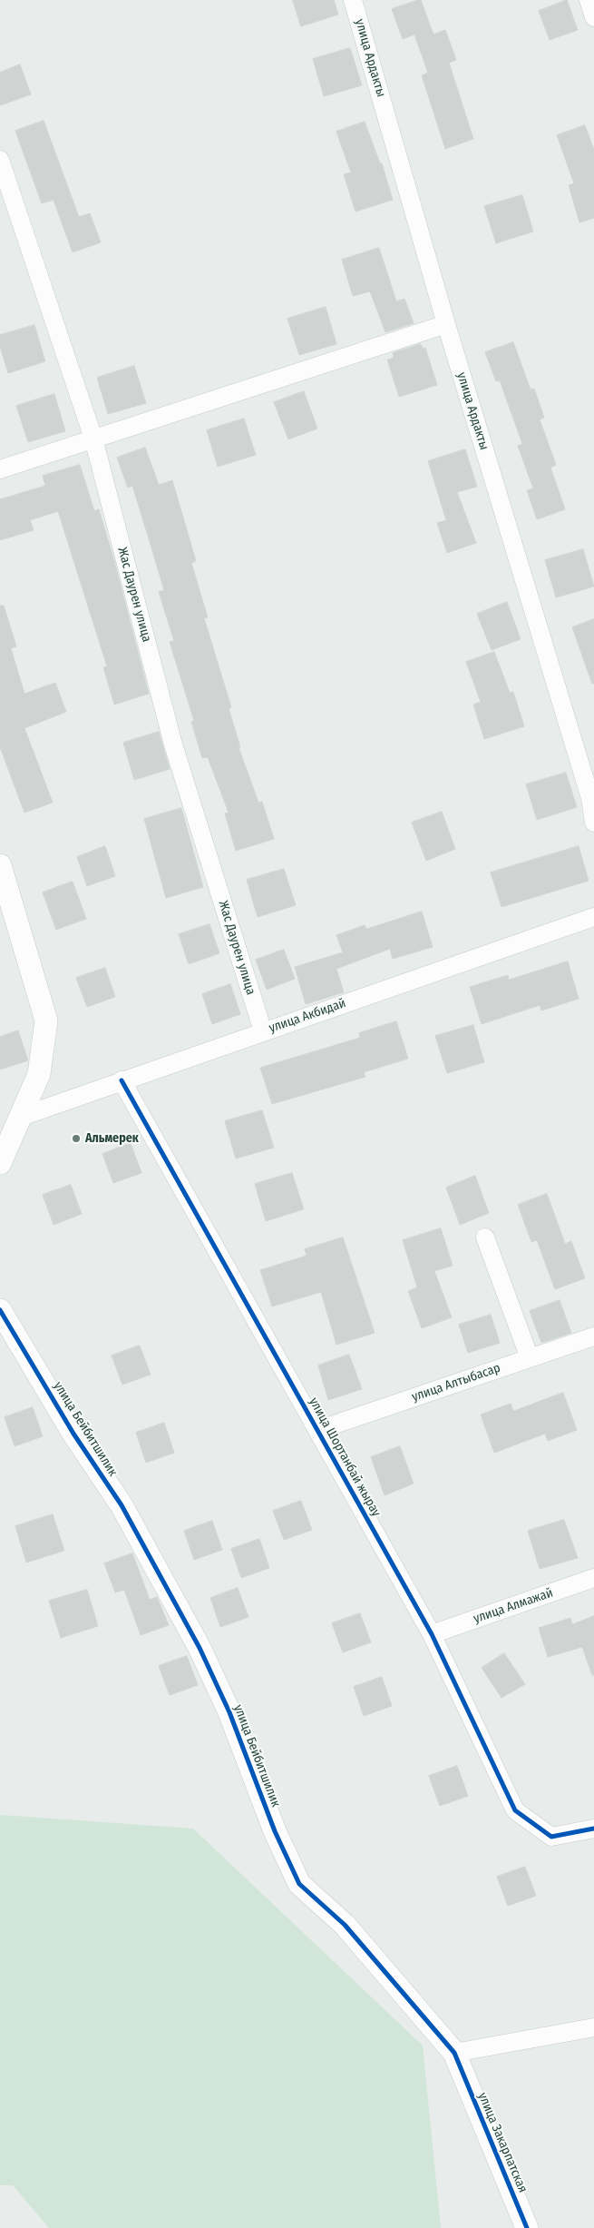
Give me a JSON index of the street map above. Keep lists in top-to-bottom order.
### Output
{
  "streets": {
    "street": [
      "улица Ардакты",
      "Жас Даурен улица",
      "улица Акбидай",
      "улица Алтыбасар",
      "улица Бейбитшилик",
      "улица Шортанбай жырау",
      "улица Алмажай",
      "улица Закарпатская"
    ]
  },
  "crossings": [
    ["Жас Даурен улица", "улица Акбидай"],
    ["улица Акбидай", "улица Шортанбай жырау"],
    ["улица Алтыбасар", "улица Шортанбай жырау"],
    ["улица Бейбитшилик", "улица Закарпатская"],
    ["улица Шортанбай жырау", "улица Алмажай"]
  ],
  "places": ["Альмерек"]
}
